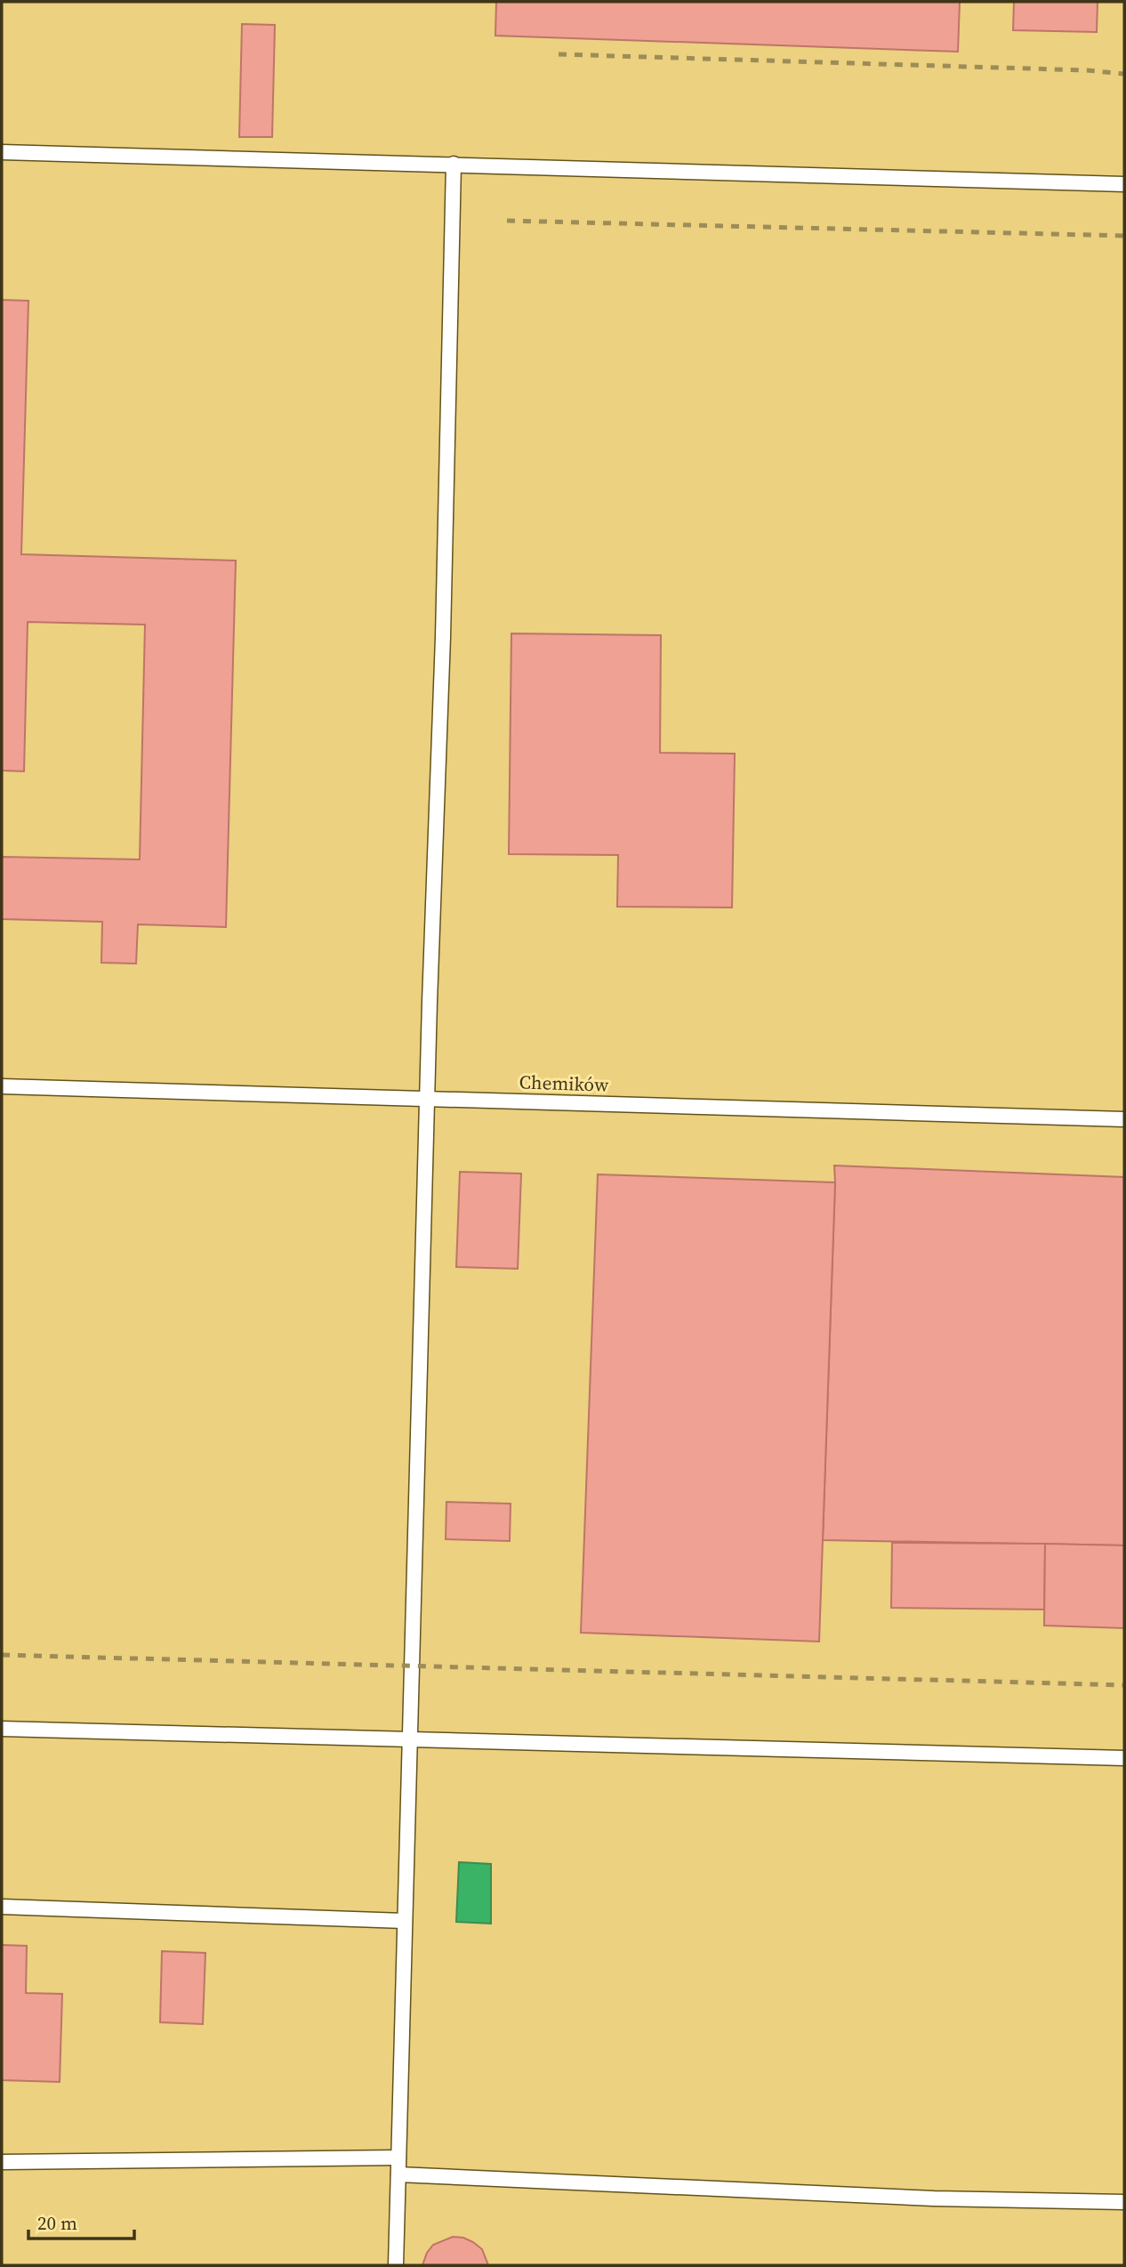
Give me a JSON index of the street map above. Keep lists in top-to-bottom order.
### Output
{
  "streets": {
    "lane": ["Chemików"]
  },
  "scale_bar": "20 m"
}
